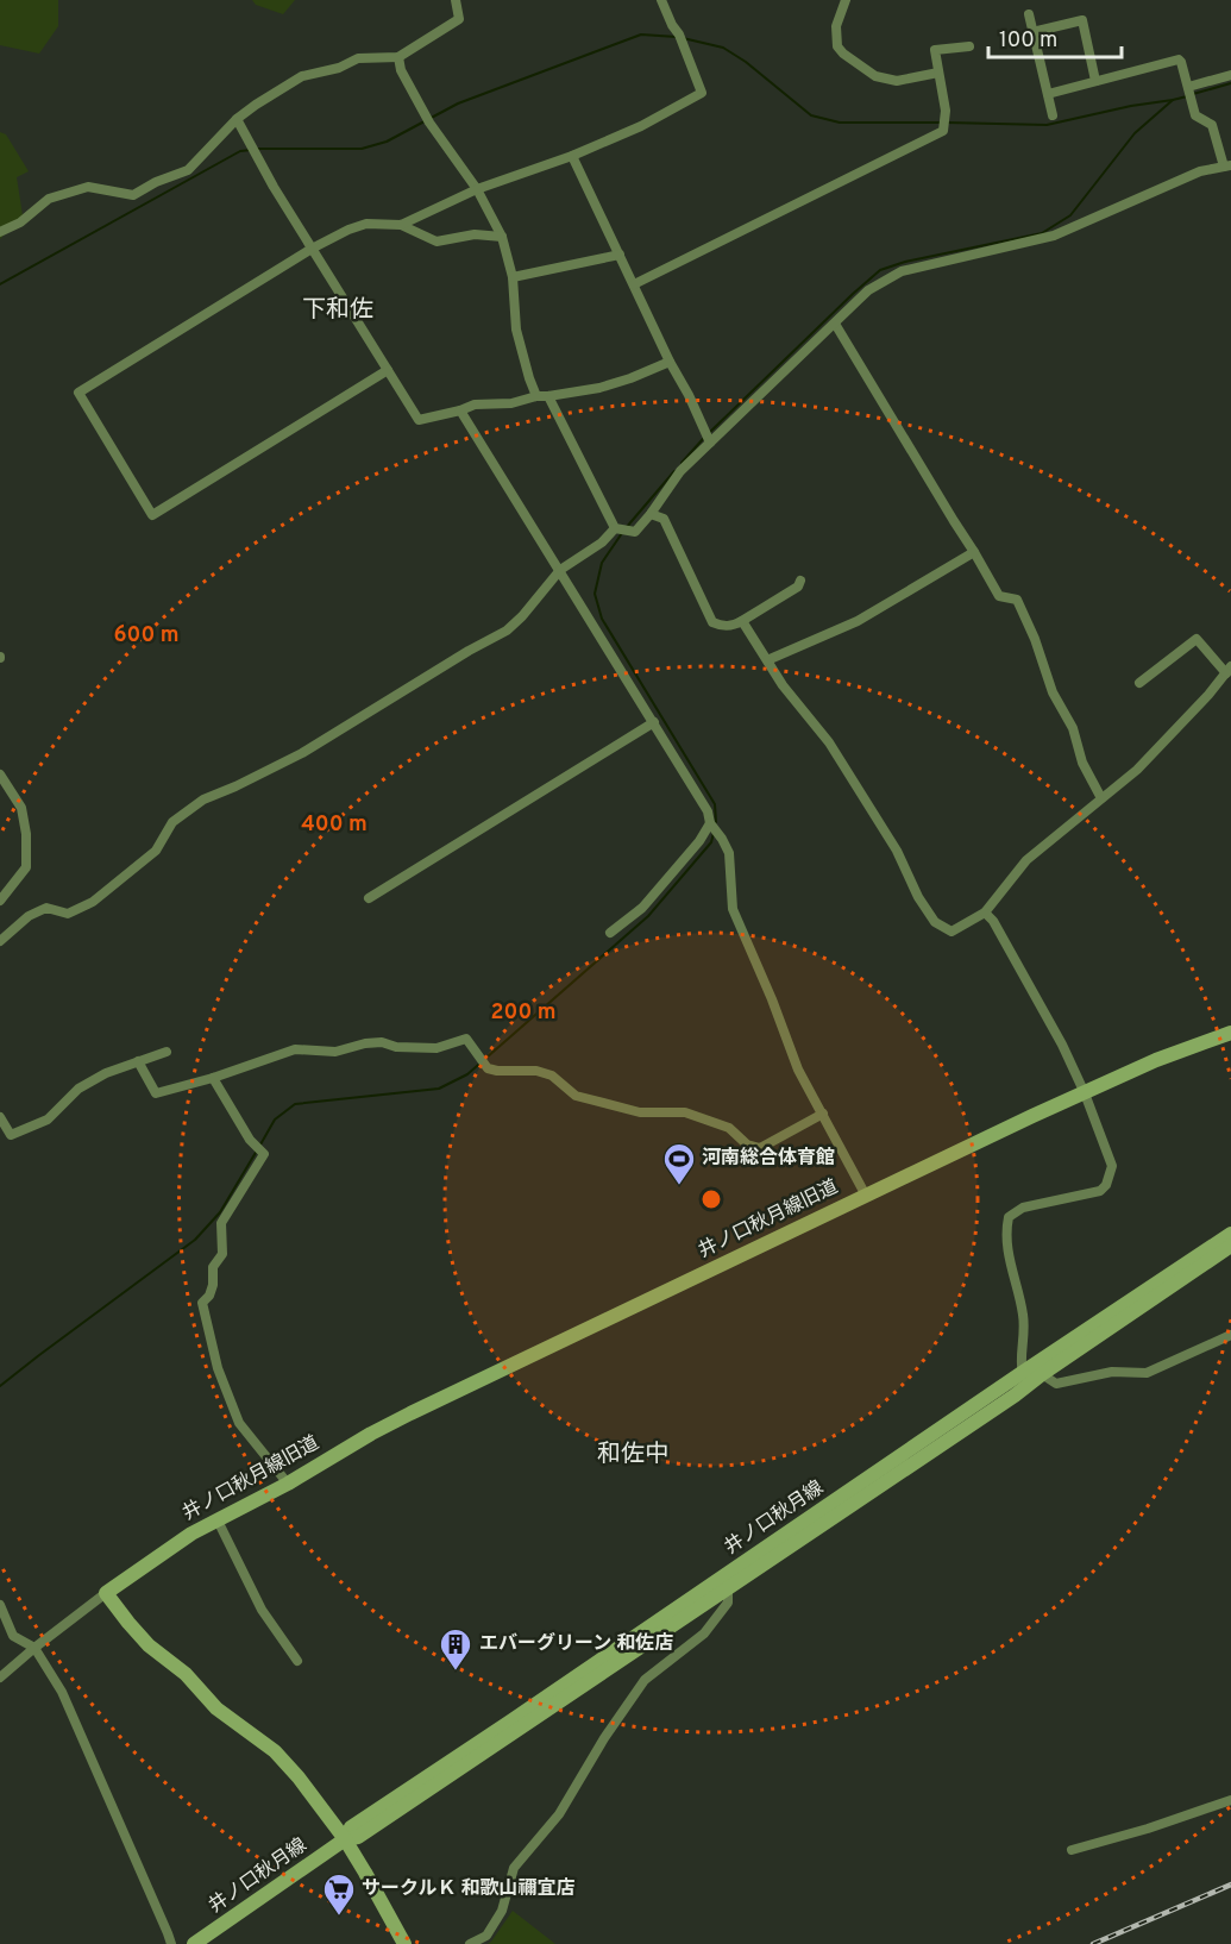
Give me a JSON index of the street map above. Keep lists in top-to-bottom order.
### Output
{
  "streets": {
    "street": ["井ノ口秋月線旧道", "井ノ口秋月線"]
  },
  "districts": ["下和佐", "和佐中"],
  "places": {
    "sports": ["河南総合体育館"],
    "building": ["エバーグリーン 和佐店"],
    "supermarket": ["サークルＫ 和歌山禰宜店"]
  },
  "scale_bar": "100 m",
  "rings": ["600 m", "400 m", "200 m"]
}
